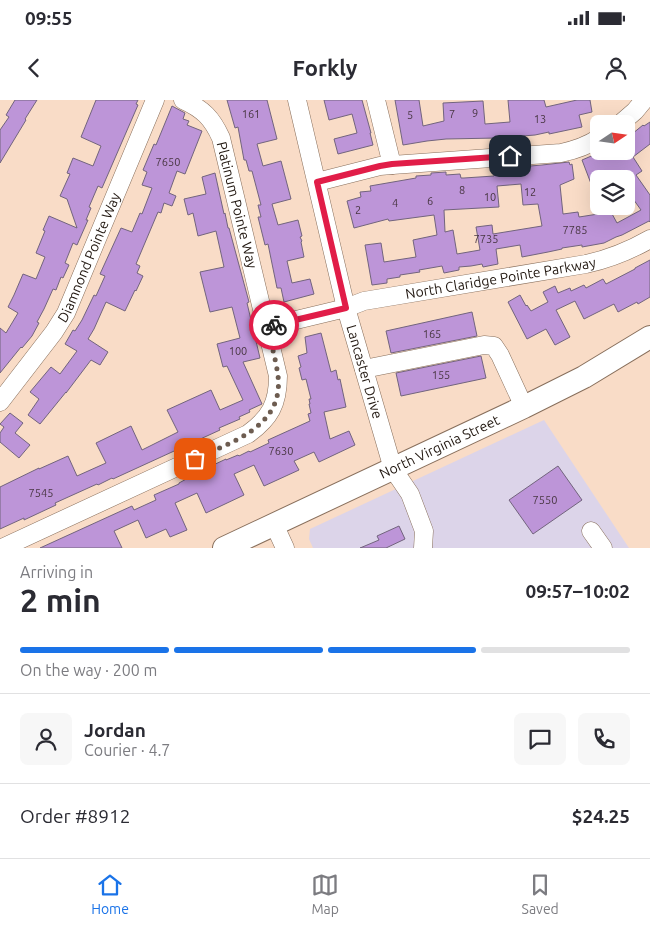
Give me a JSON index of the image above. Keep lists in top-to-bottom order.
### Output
{
  "streets": {
    "main road": ["North Virginia Street"],
    "street": [
      "Platinum Pointe Way",
      "Diamnond Pointe Way",
      "North Claridge Pointe Parkway",
      "Lancaster Drive"
    ]
  },
  "crossings": [
    ["Platinum Pointe Way", "North Claridge Pointe Parkway"],
    ["North Claridge Pointe Parkway", "Lancaster Drive"],
    ["Lancaster Drive", "North Virginia Street"]
  ],
  "house_numbers": [
    "9",
    "161",
    "7",
    "5",
    "13",
    "7650",
    "8",
    "12",
    "10",
    "6",
    "4",
    "2",
    "7785",
    "7735",
    "165",
    "100",
    "155",
    "7630",
    "7545",
    "7550"
  ],
  "north": "right",
  "page": {
    "status": "09:55",
    "header": "Forkly",
    "heading": ["2 min", "Arriving in", "09:57–10:02"],
    "panel": [
      "Jordan",
      "Courier · 4.7",
      "Order #8912",
      "$24.25"
    ],
    "bar": "On the way · 200 m",
    "tabs": ["Home", "Map", "Saved"]
  }
}
